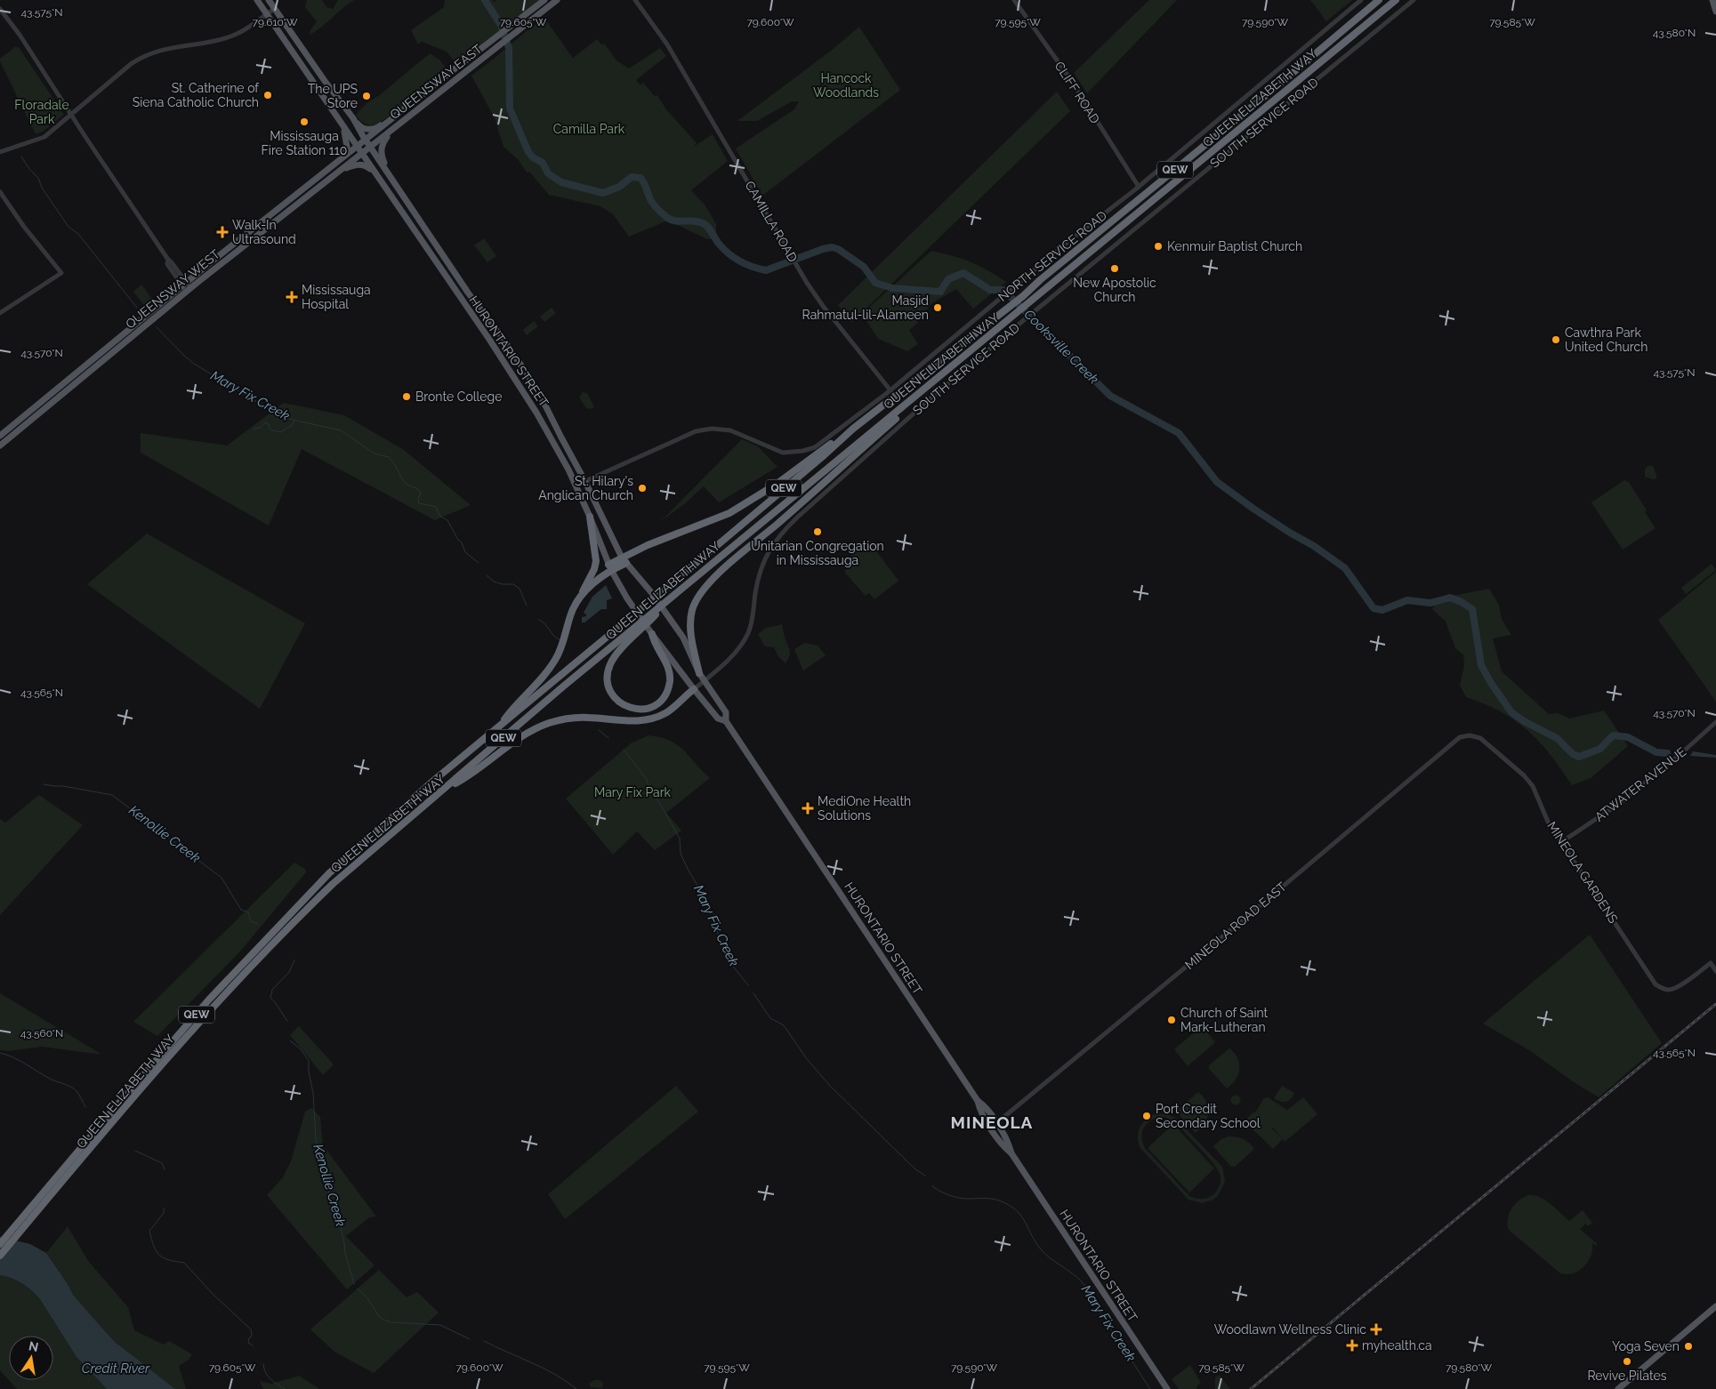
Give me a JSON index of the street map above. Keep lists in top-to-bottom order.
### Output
{
  "streets": {
    "highway": ["QUEEN ELIZABETH WAY", "QEW"],
    "main road": ["QUEENSWAY EAST", "QUEENSWAY WEST", "HURONTARIO STREET"],
    "street": [
      "CLIFF ROAD",
      "SOUTH SERVICE ROAD",
      "CAMILLA ROAD",
      "NORTH SERVICE ROAD",
      "ATWATER AVENUE",
      "MINEOLA GARDENS",
      "MINEOLA ROAD EAST"
    ]
  },
  "crossings": [
    ["QUEENSWAY EAST", "QUEENSWAY WEST"],
    ["QUEENSWAY EAST", "HURONTARIO STREET"],
    ["CLIFF ROAD", "NORTH SERVICE ROAD"],
    ["SOUTH SERVICE ROAD", "HURONTARIO STREET"],
    ["CAMILLA ROAD", "NORTH SERVICE ROAD"],
    ["NORTH SERVICE ROAD", "HURONTARIO STREET"],
    ["QUEENSWAY WEST", "HURONTARIO STREET"],
    ["HURONTARIO STREET", "MINEOLA ROAD EAST"],
    ["ATWATER AVENUE", "MINEOLA GARDENS"],
    ["MINEOLA GARDENS", "MINEOLA ROAD EAST"]
  ],
  "districts": ["MINEOLA"],
  "water": [
    "Cooksville Creek",
    "Mary Fix Creek",
    "Kenollie Creek",
    "Credit River"
  ],
  "parks": [
    "Hancock Woodlands",
    "Floradale Park",
    "Camilla Park",
    "Mary Fix Park"
  ],
  "places": {
    "other": [
      "St. Catherine of Siena Catholic Church",
      "The UPS Store",
      "Mississauga Fire Station 110",
      "Kenmuir Baptist Church",
      "New Apostolic Church",
      "Masjid Rahmatul-lil-Alameen",
      "Cawthra Park United Church",
      "Bronte College",
      "St. Hilary's Anglican Church",
      "Unitarian Congregation in Mississauga",
      "Church of Saint Mark-Lutheran",
      "Port Credit Secondary School",
      "Yoga Seven",
      "Revive Pilates"
    ],
    "health": [
      "Walk-In Ultrasound",
      "Mississauga Hospital",
      "MediOne Health Solutions",
      "Woodlawn Wellness Clinic",
      "myhealth.ca"
    ]
  },
  "north": "top",
  "coordinates": [
    "43.575°N",
    "79.610°W",
    "79.605°W",
    "79.600°W",
    "79.595°W",
    "79.590°W",
    "79.585°W",
    "43.580°N",
    "43.570°N",
    "43.565°N",
    "43.560°N",
    "79.580°W"
  ]
}
